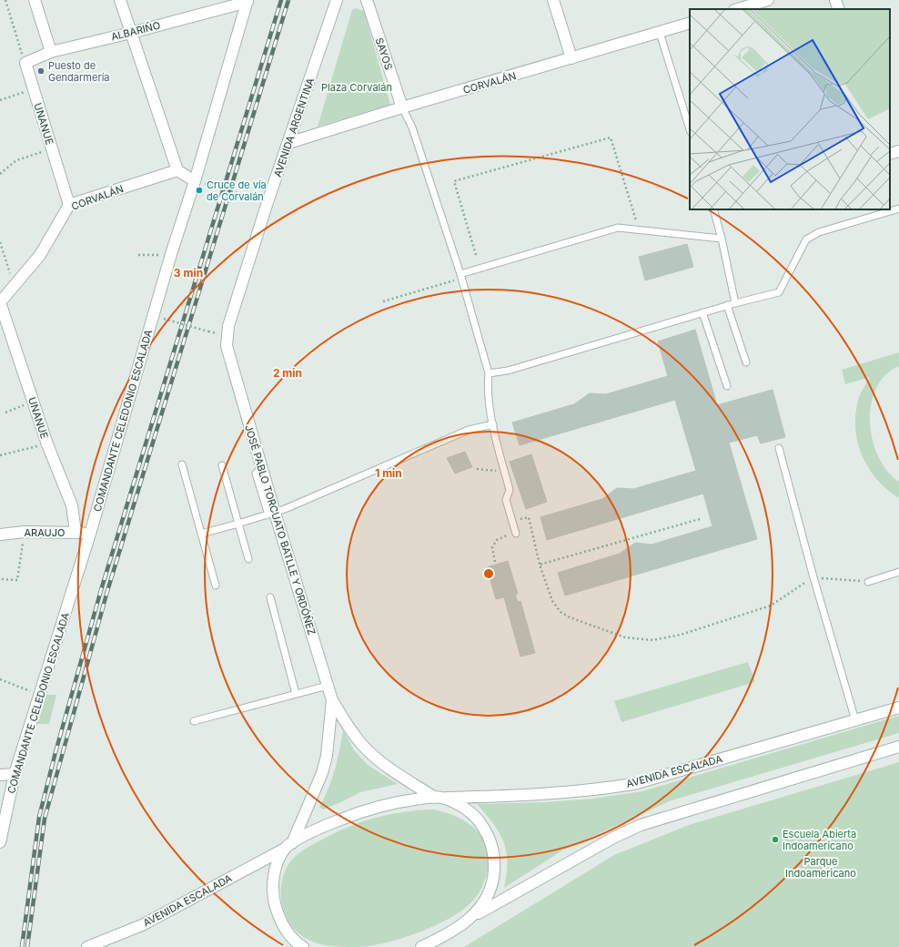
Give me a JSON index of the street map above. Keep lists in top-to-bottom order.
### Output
{
  "streets": {
    "street": [
      "ALBARIÑO",
      "SAYOS",
      "CORVALÁN",
      "UNANUE",
      "AVENIDA ARGENTINA",
      "COMANDANTE CELEDONIO ESCALADA",
      "JOSÉ PABLO TORCUATO BATLLE Y ORDÓÑEZ",
      "ARAUJO",
      "AVENIDA ESCALADA"
    ]
  },
  "crossings": [
    ["ALBARIÑO", "UNANUE"],
    ["ALBARIÑO", "COMANDANTE CELEDONIO ESCALADA"],
    ["SAYOS", "CORVALÁN"],
    ["CORVALÁN", "UNANUE"],
    ["CORVALÁN", "AVENIDA ARGENTINA"],
    ["UNANUE", "ARAUJO"],
    ["AVENIDA ARGENTINA", "JOSÉ PABLO TORCUATO BATLLE Y ORDÓÑEZ"],
    ["COMANDANTE CELEDONIO ESCALADA", "ARAUJO"],
    ["JOSÉ PABLO TORCUATO BATLLE Y ORDÓÑEZ", "AVENIDA ESCALADA"]
  ],
  "parks": ["Plaza Corvalán", "Parque Indoamericano"],
  "places": ["Puesto de Gendarmería", "Cruce de vía de Corvalán", "Escuela Abierta Indoamericano"],
  "rings": ["3 min", "2 min", "1 min"]
}
